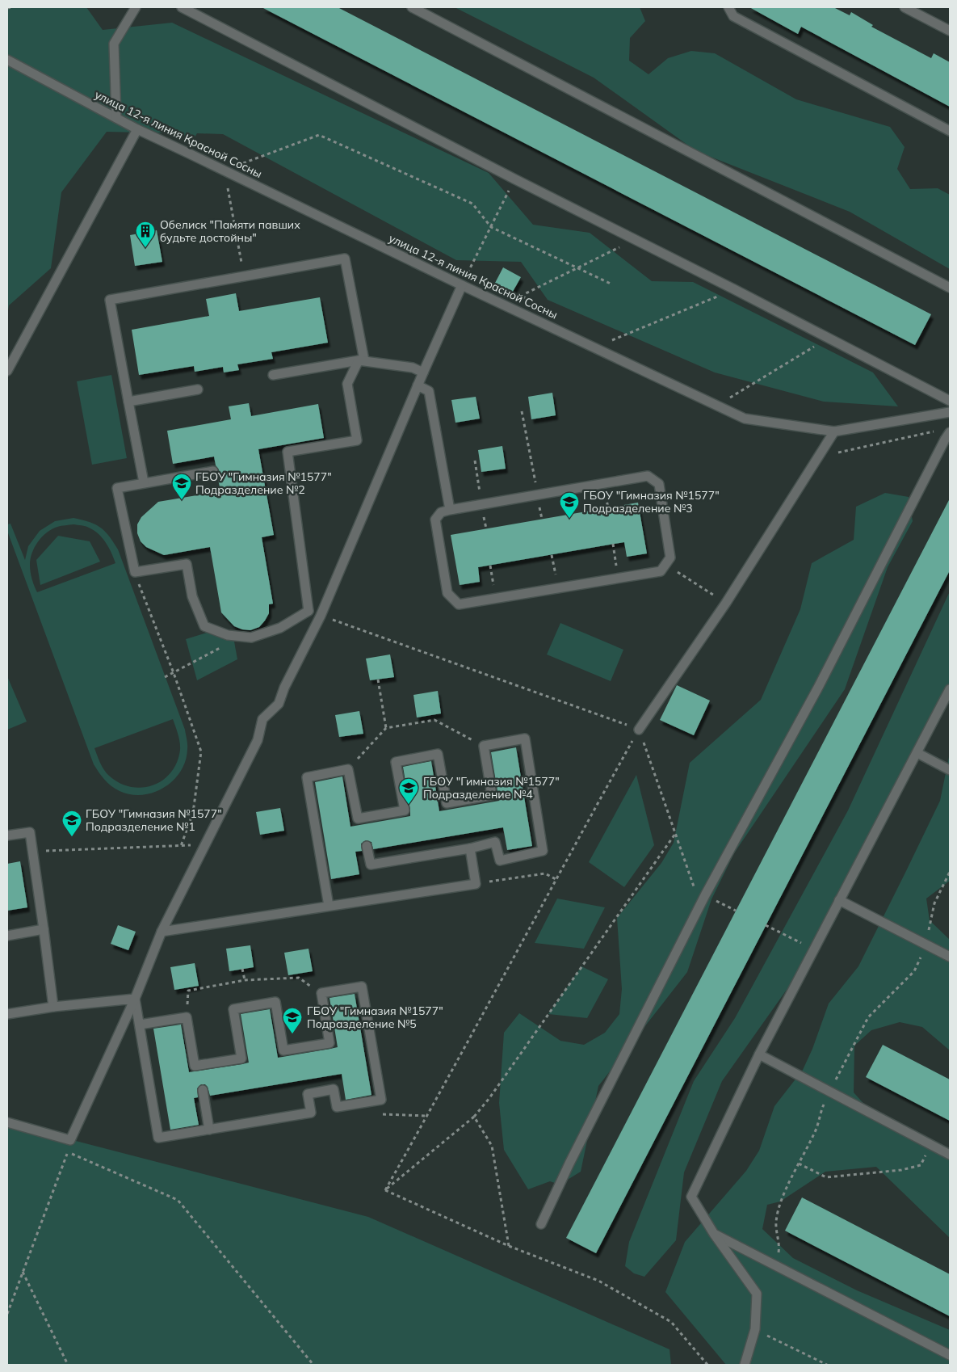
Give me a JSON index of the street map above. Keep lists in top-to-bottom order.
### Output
{
  "streets": {
    "lane": ["улица 12-я линия Красной Сосны"]
  },
  "places": {
    "building": ["Обелиск \"Памяти павших будьте достойны\""],
    "school or university": [
      "ГБОУ \"Гимназия №1577\" Подразделение №2",
      "ГБОУ \"Гимназия №1577\" Подразделение №3",
      "ГБОУ \"Гимназия №1577\" Подразделение №4",
      "ГБОУ \"Гимназия №1577\" Подразделение №1",
      "ГБОУ \"Гимназия №1577\" Подразделение №5"
    ]
  }
}
